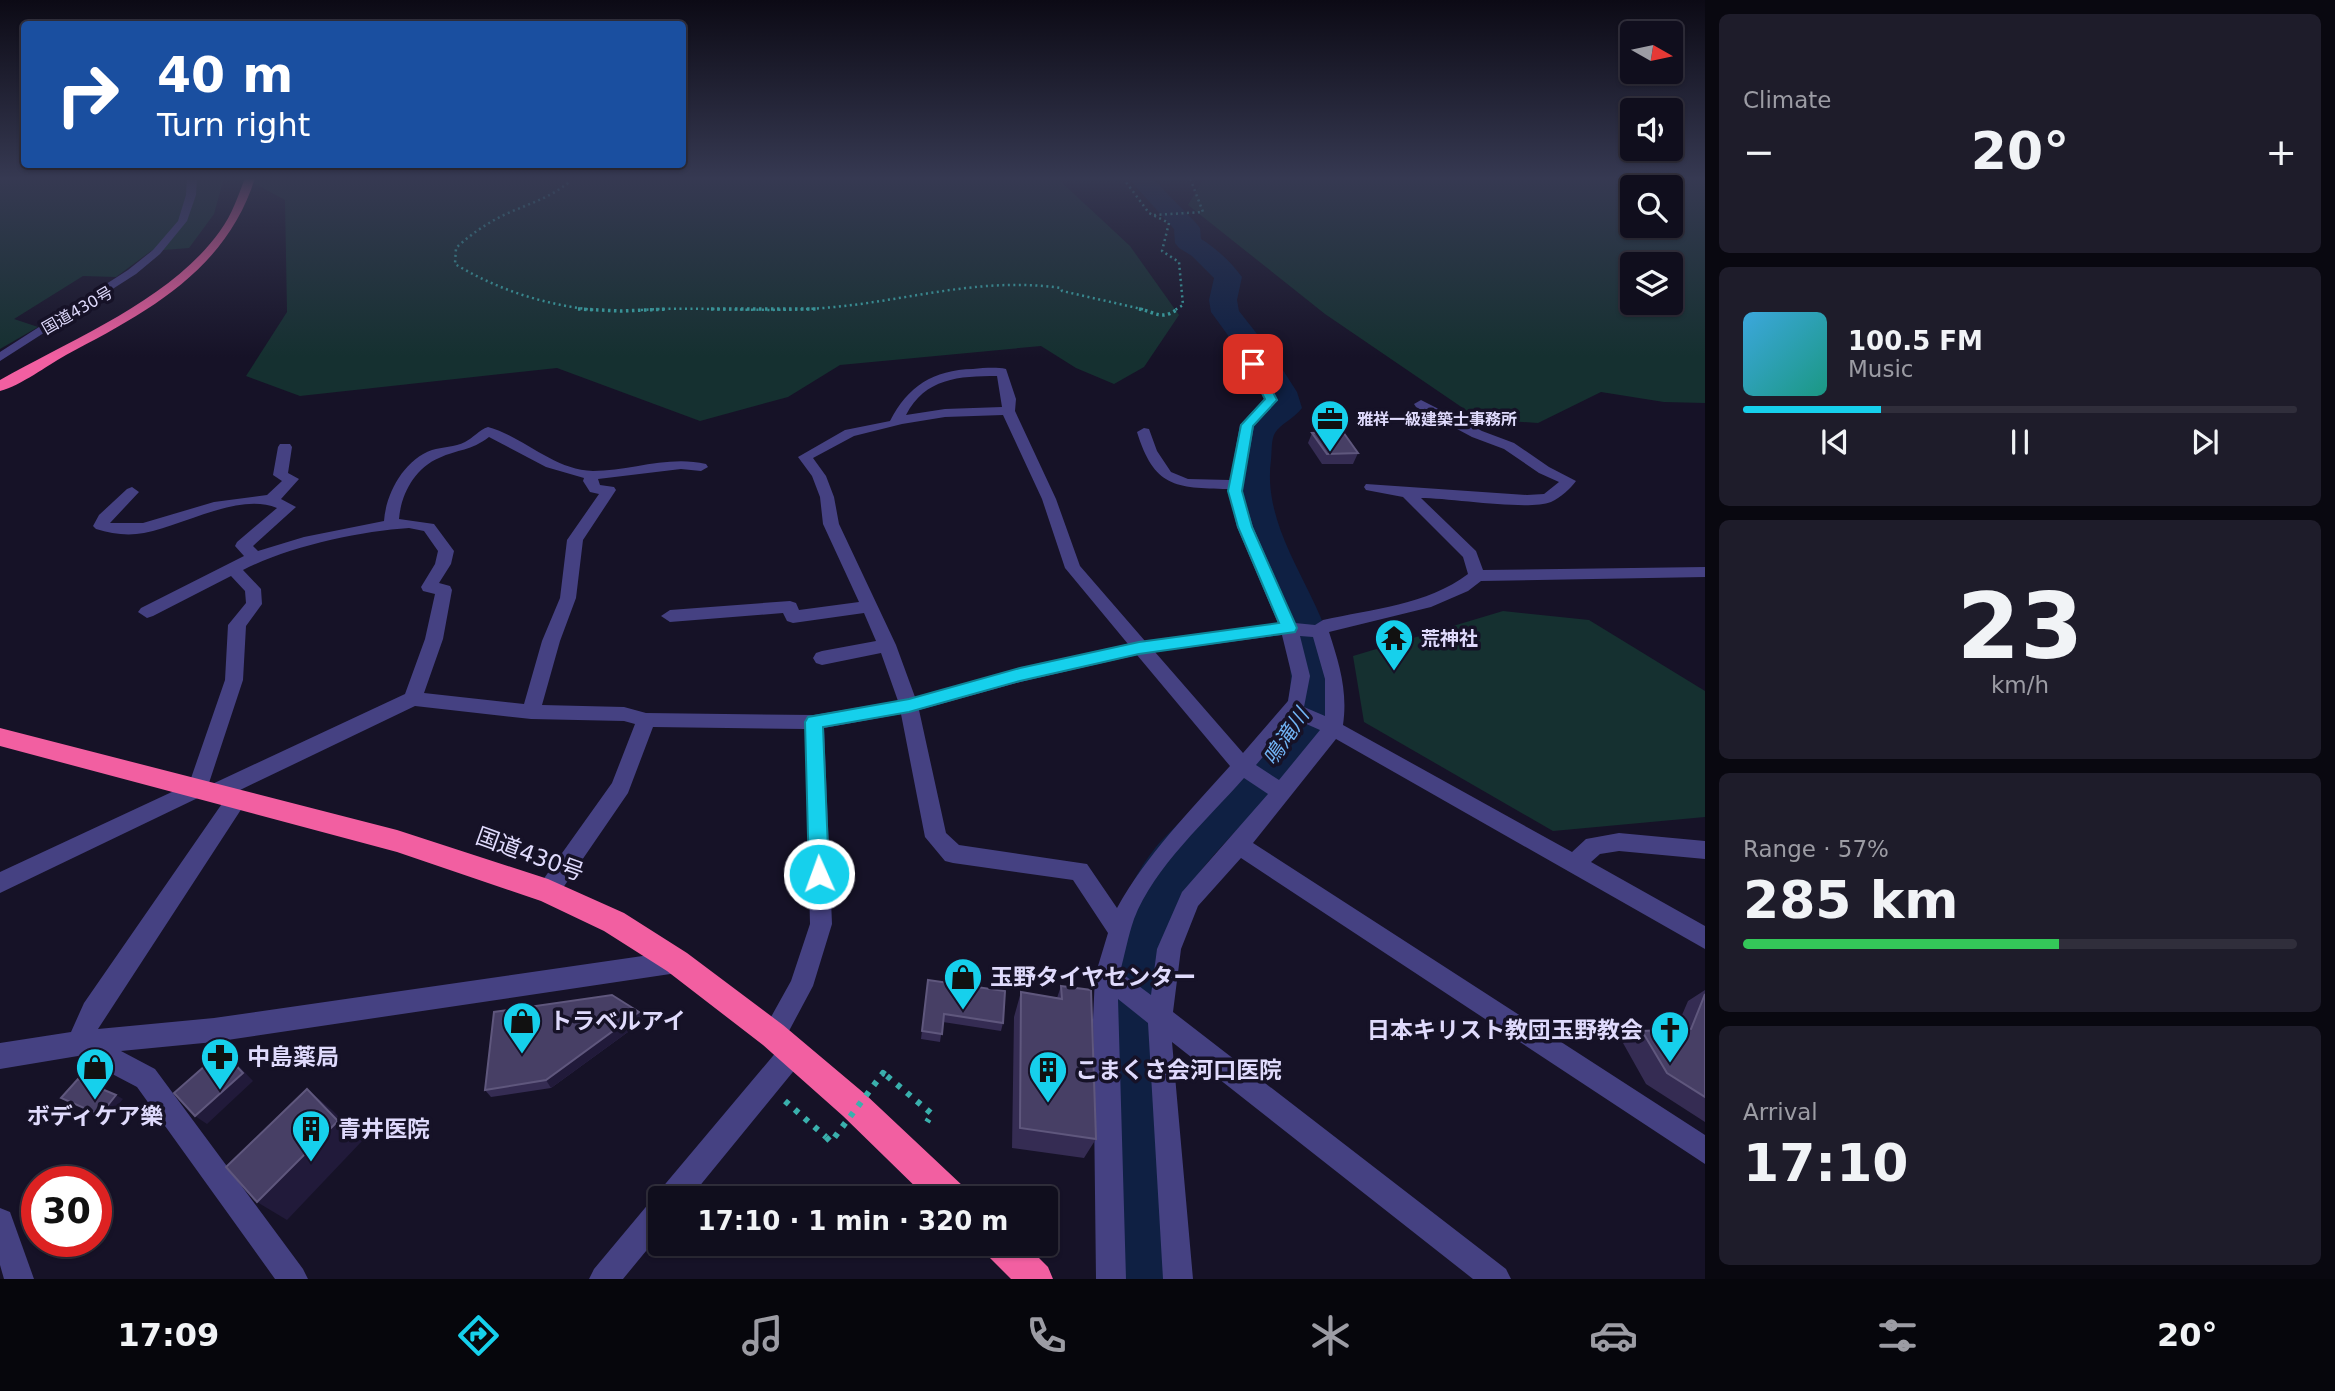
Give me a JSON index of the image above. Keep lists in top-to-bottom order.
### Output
{
  "streets": {
    "highway": ["国道430号"]
  },
  "water": ["鳴滝川"],
  "places": {
    "office": ["雅祥一級建築士事務所"],
    "temple": ["荒神社"],
    "shop": ["玉野タイヤセンター", "トラベルアイ", "ボディケア樂"],
    "church": ["日本キリスト教団玉野教会"],
    "pharmacy": ["中島薬局"],
    "building": ["こまくさ会河口医院", "青井医院"]
  },
  "north": "right",
  "page": {
    "tile": [
      "Climate",
      ["23", "km/h"],
      ["Range · 57%", "285 km"],
      ["Arrival", "17:10"]
    ],
    "turn": ["40 m", "Turn right"],
    "heat": ["−", "20°", "+"],
    "song": ["100.5 FM", "Music"],
    "limit": "30",
    "trip": "17:10 · 1 min · 320 m",
    "tabs": ["17:09", "20°"]
  }
}
